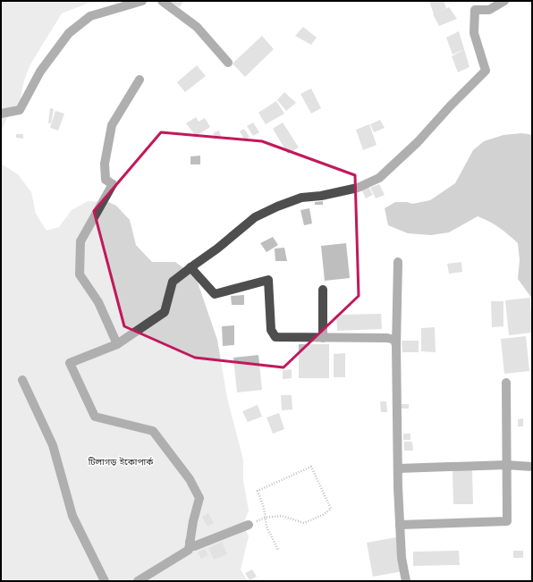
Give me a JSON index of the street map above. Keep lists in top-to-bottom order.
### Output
{
  "parks": ["টিলাগড় ইকোপার্ক"]
}
